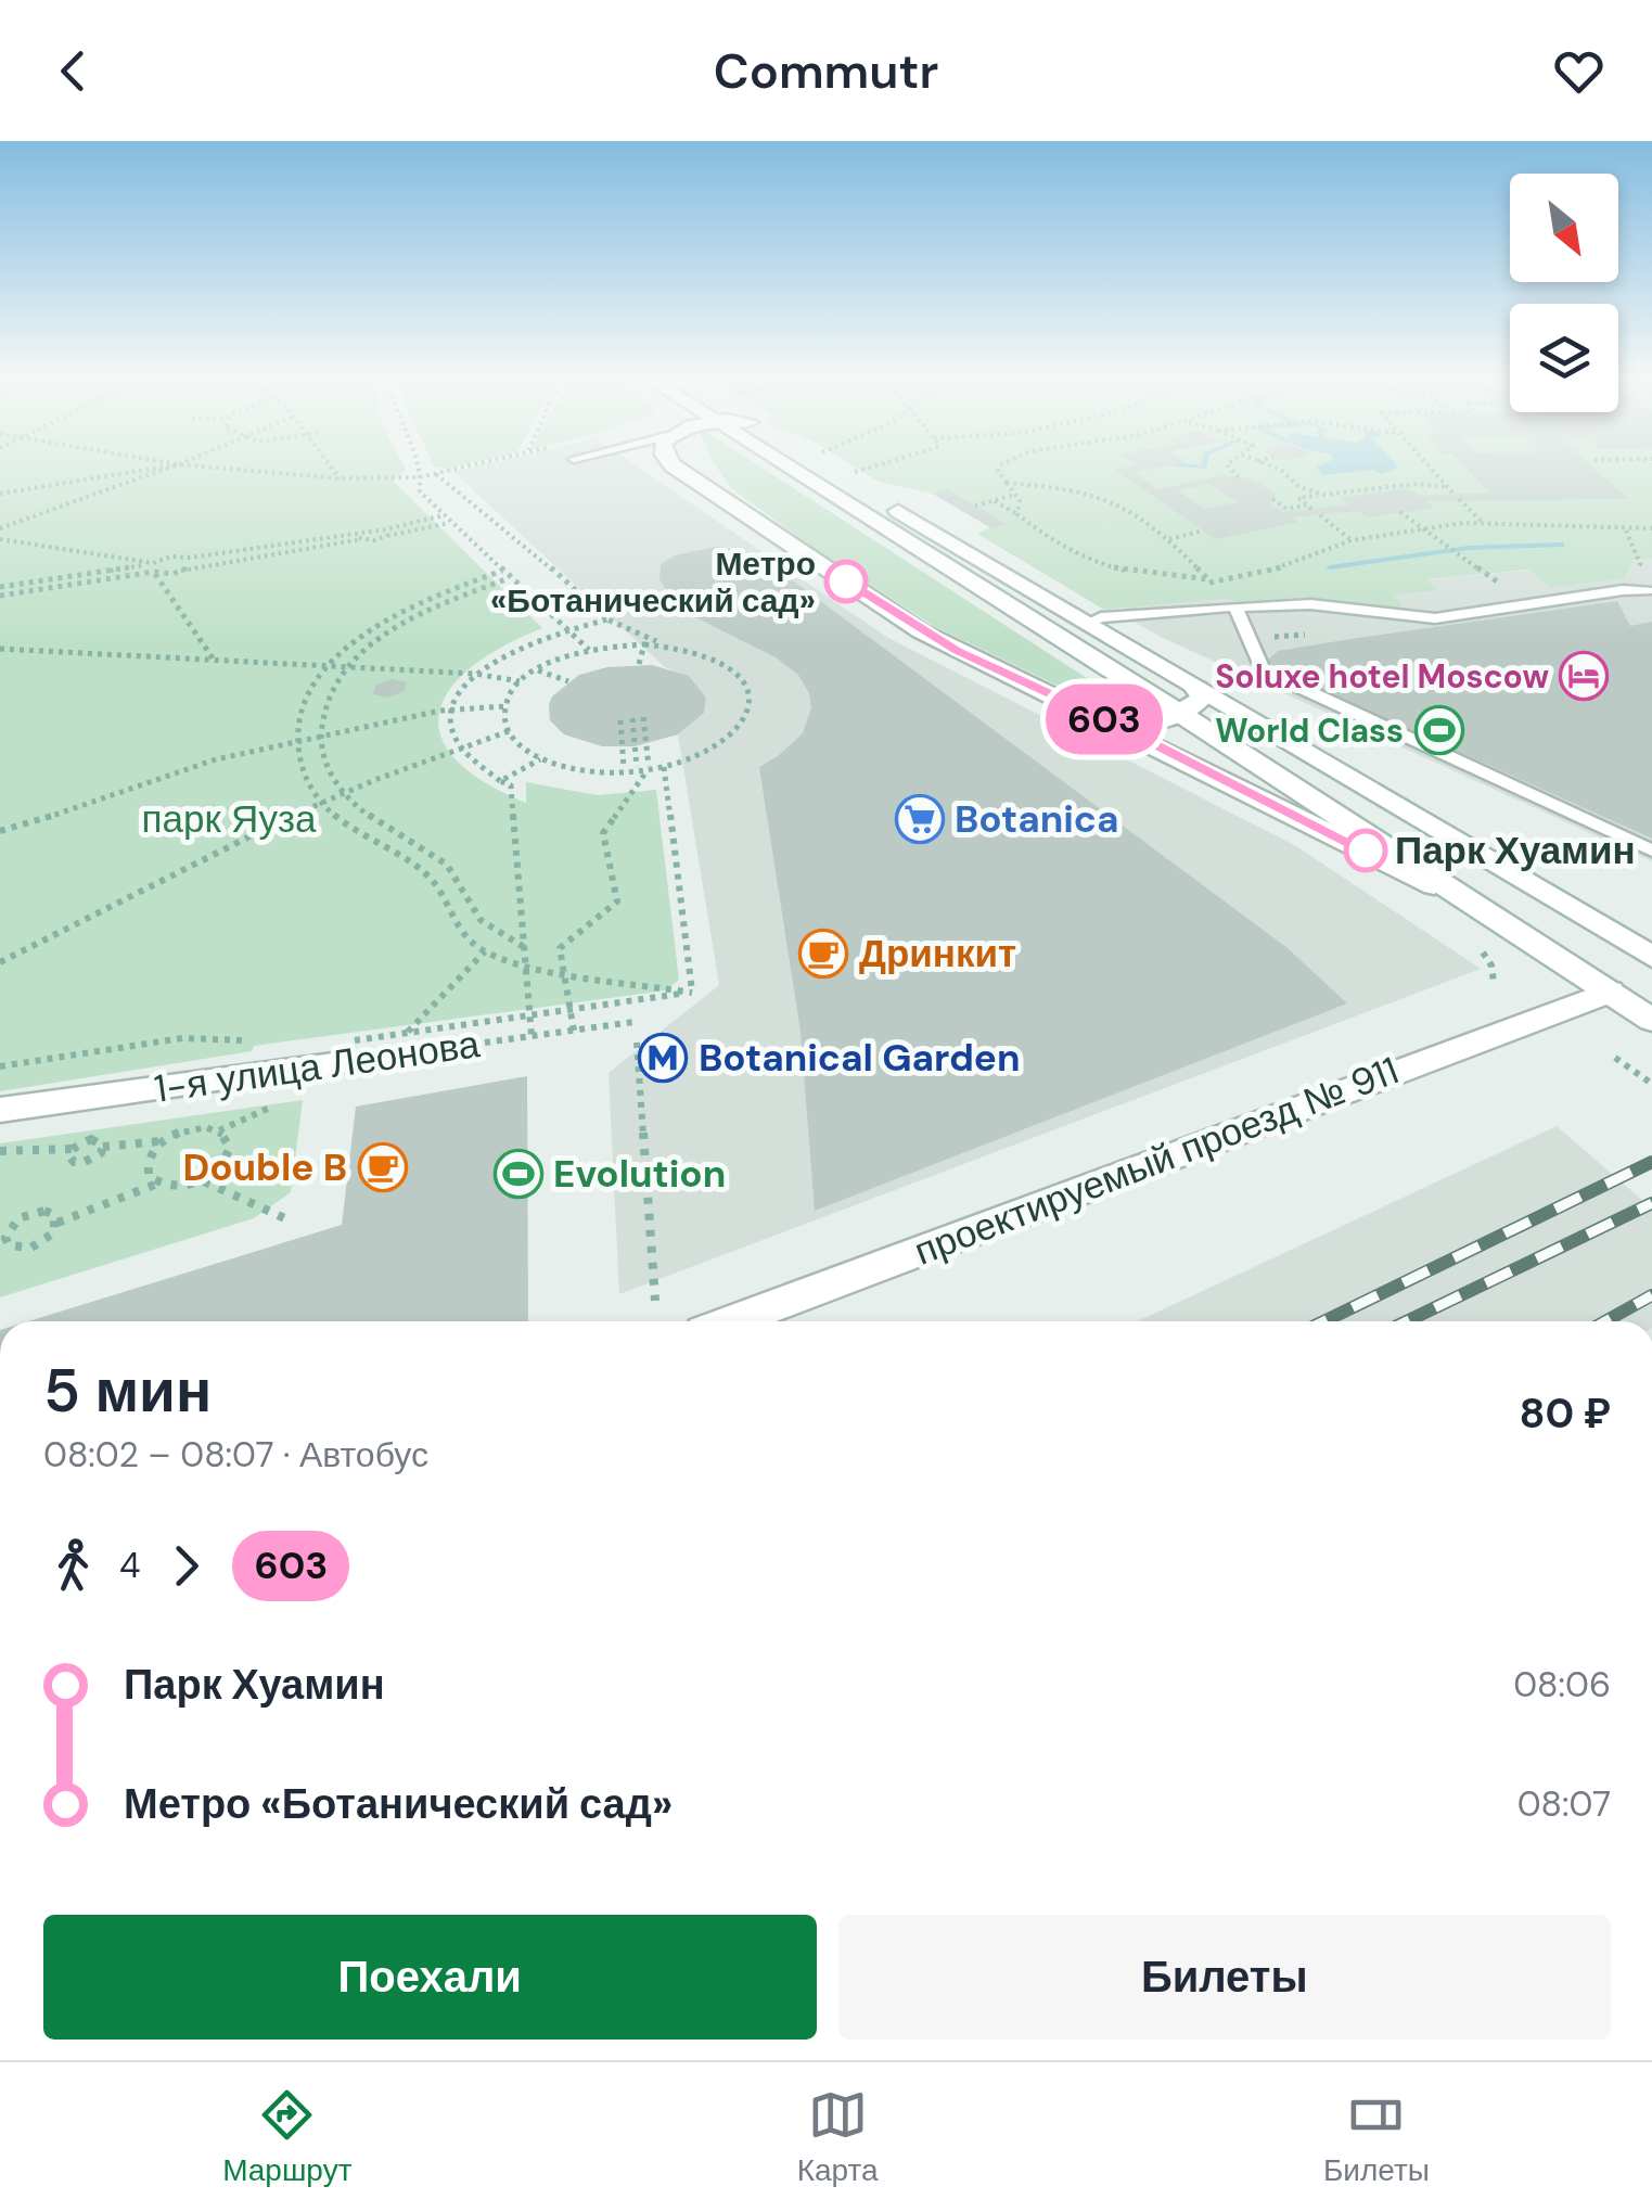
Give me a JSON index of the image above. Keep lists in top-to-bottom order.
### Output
{
  "streets": {
    "main road": ["1-я улица Леонова", "проектируемый проезд № 911"]
  },
  "parks": ["парк Яуза"],
  "places": {
    "other": ["Метро «Ботанический сад»", "Парк Хуамин"],
    "hotel": ["Soluxe hotel Moscow"],
    "sports": ["World Class", "Evolution"],
    "supermarket": ["Botanica"],
    "cafe": ["Дринкит", "Double B"],
    "metro station": ["Botanical Garden"]
  },
  "lines": ["bus line 603"],
  "north": "bottom right",
  "page": {
    "header": "Commutr",
    "on_map": "603",
    "heading": ["5 мин", "08:02 – 08:07 · Автобус", "80 ₽"],
    "legs": ["4", "603"],
    "list": [
      {
        "name": "Парк Хуамин",
        "value": "08:06"
      },
      {
        "name": "Метро «Ботанический сад»",
        "value": "08:07"
      }
    ],
    "buttons": ["Поехали", "Билеты"],
    "tabs": ["Маршрут", "Карта", "Билеты"]
  }
}
